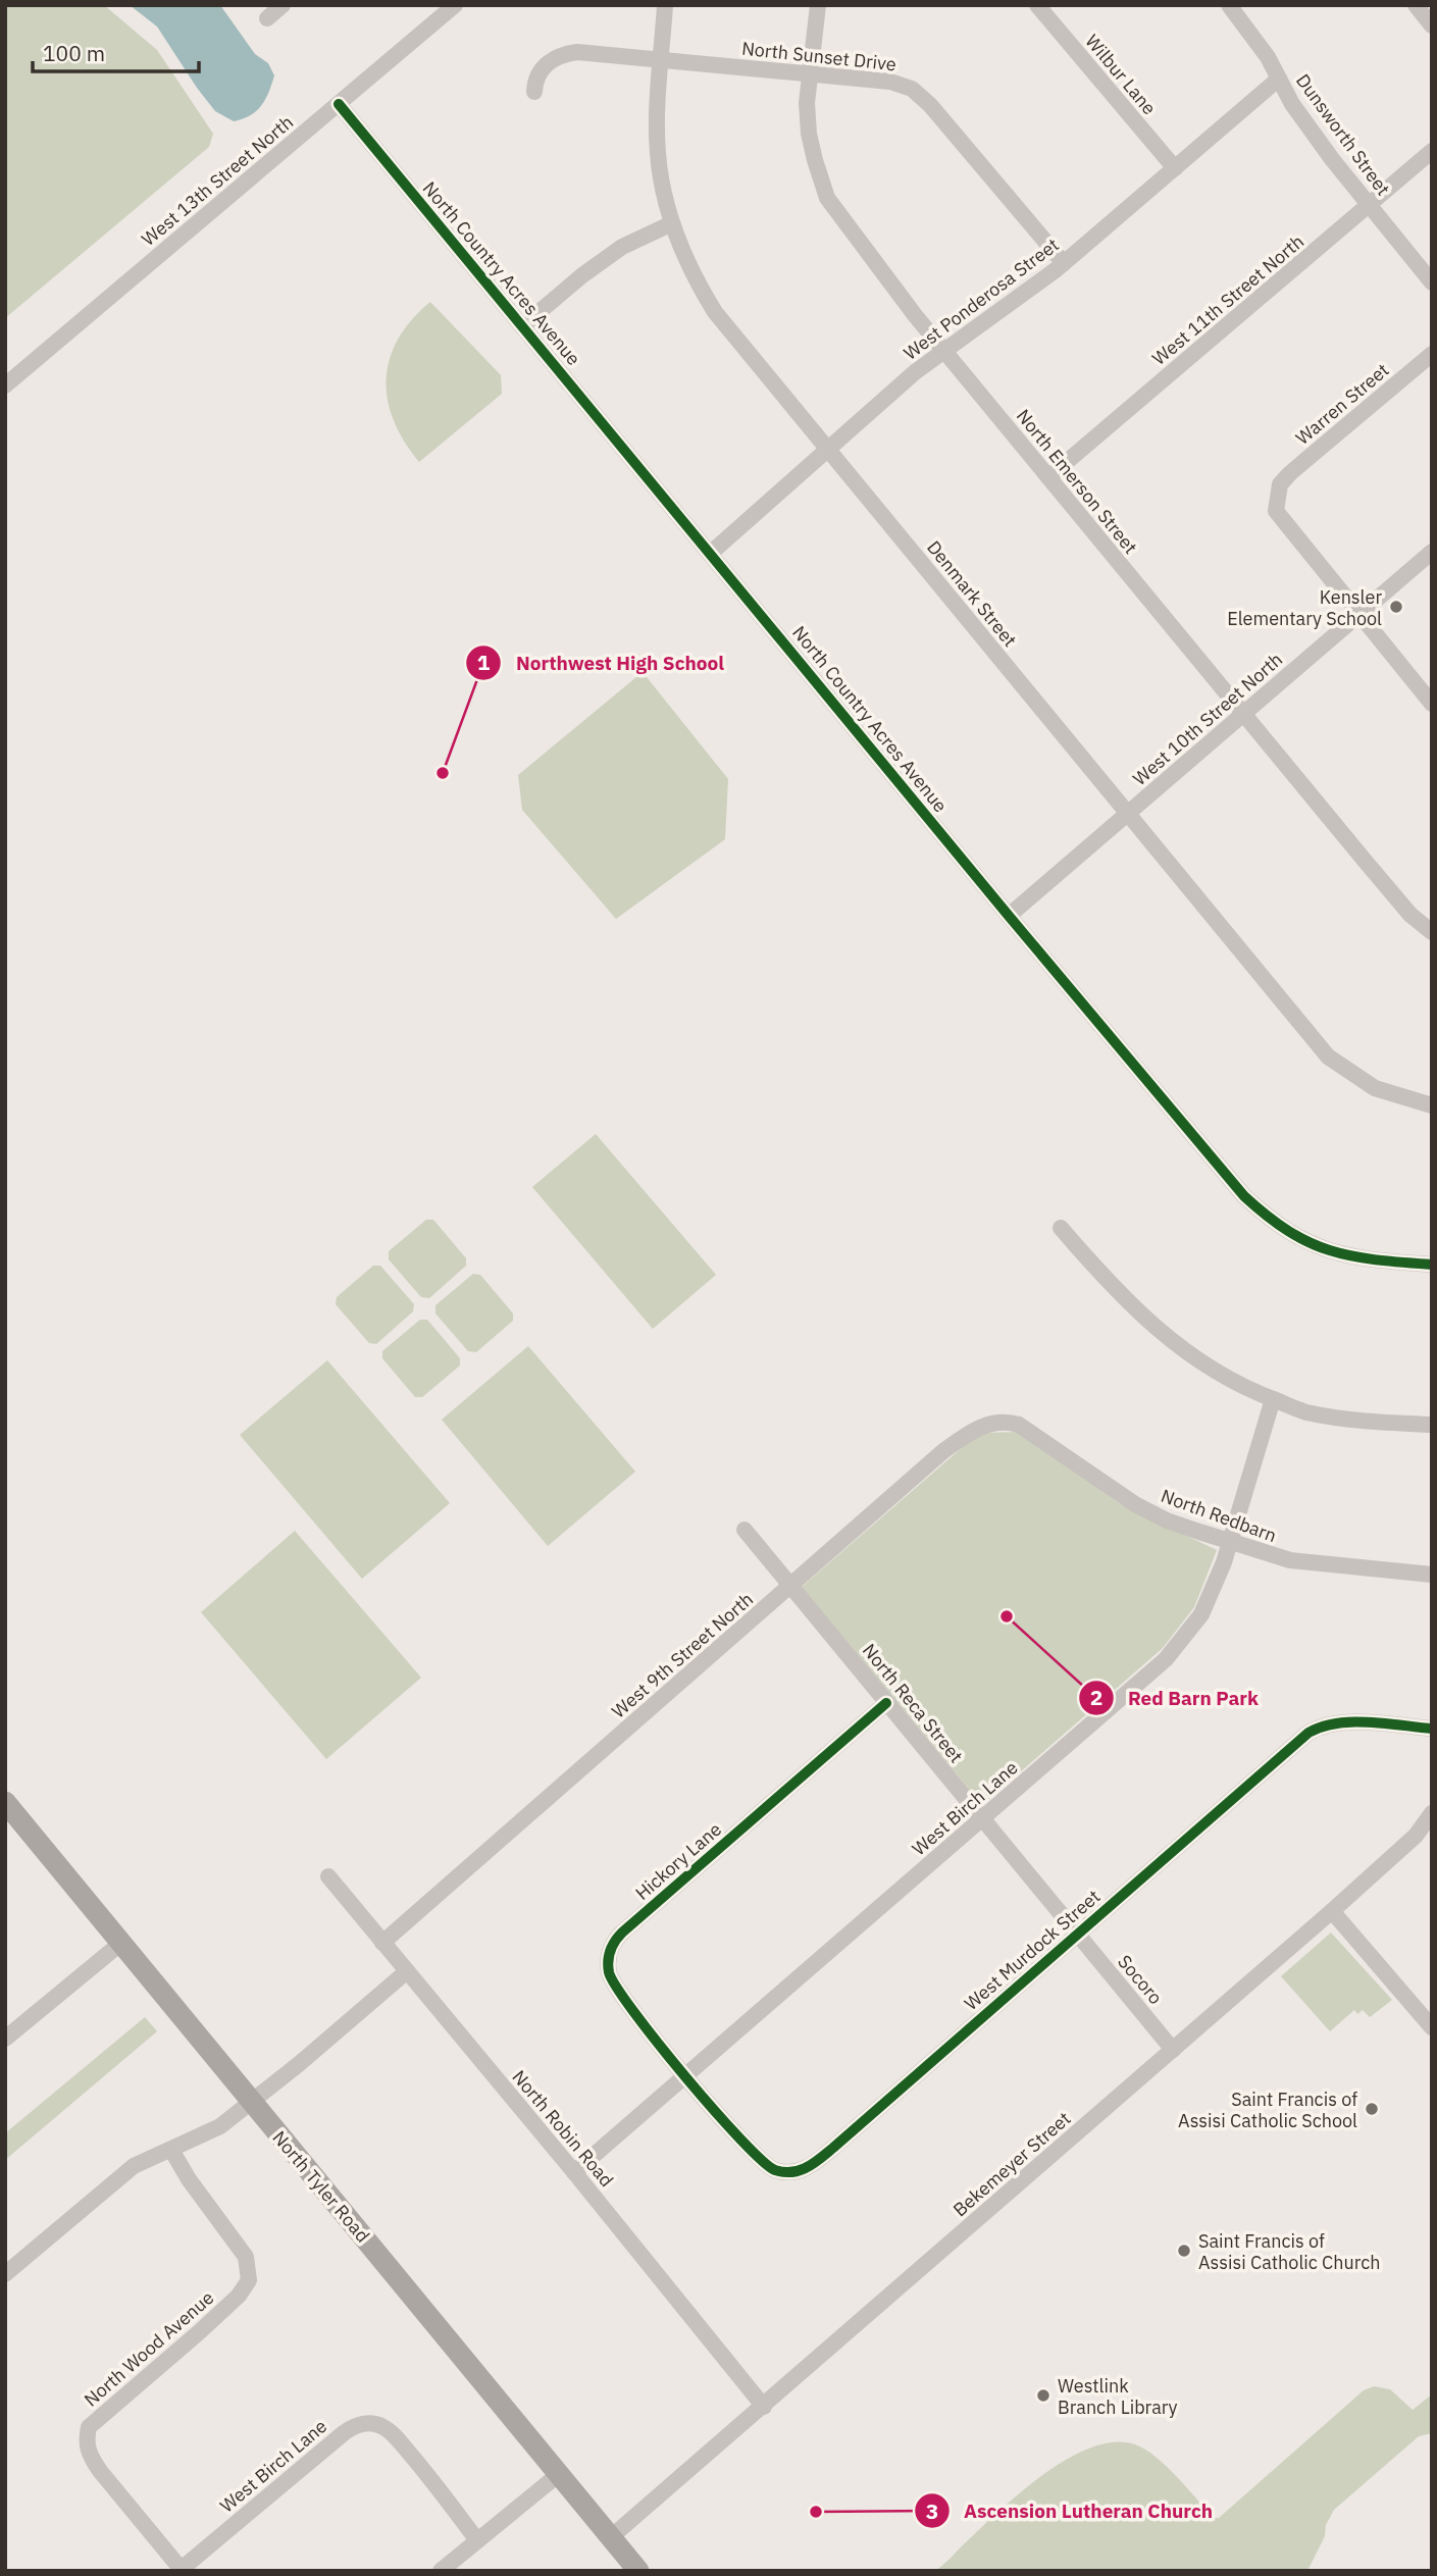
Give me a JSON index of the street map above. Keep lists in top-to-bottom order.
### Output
{
  "streets": {
    "main road": ["North Tyler Road"],
    "street": [
      "North Sunset Drive",
      "Wilbur Lane",
      "Dunsworth Street",
      "West 13th Street North",
      "North Country Acres Avenue",
      "West Ponderosa Street",
      "West 11th Street North",
      "Warren Street",
      "North Emerson Street",
      "Denmark Street",
      "West 10th Street North",
      "North Redbarn",
      "West 9th Street North",
      "North Reca Street",
      "West Birch Lane",
      "Hickory Lane",
      "West Murdock Street",
      "Socoro",
      "North Robin Road",
      "Bekemeyer Street",
      "North Wood Avenue"
    ]
  },
  "crossings": [
    ["North Sunset Drive", "West Ponderosa Street"],
    ["North Sunset Drive", "North Emerson Street"],
    ["North Sunset Drive", "Denmark Street"],
    ["Wilbur Lane", "West Ponderosa Street"],
    ["Dunsworth Street", "West Ponderosa Street"],
    ["Dunsworth Street", "West 11th Street North"],
    ["West 13th Street North", "North Country Acres Avenue"],
    ["North Country Acres Avenue", "West Ponderosa Street"],
    ["North Country Acres Avenue", "West 10th Street North"],
    ["West Ponderosa Street", "North Emerson Street"],
    ["West Ponderosa Street", "Denmark Street"],
    ["West 11th Street North", "North Emerson Street"],
    ["Warren Street", "West 10th Street North"],
    ["North Emerson Street", "West 10th Street North"],
    ["Denmark Street", "West 10th Street North"],
    ["North Redbarn", "West 9th Street North"],
    ["North Redbarn", "West Birch Lane"],
    ["West 9th Street North", "North Reca Street"],
    ["West 9th Street North", "North Robin Road"],
    ["North Reca Street", "West Birch Lane"],
    ["North Reca Street", "Hickory Lane"],
    ["North Reca Street", "West Murdock Street"],
    ["North Reca Street", "Socoro"],
    ["West Birch Lane", "Hickory Lane"],
    ["West Birch Lane", "West Murdock Street"],
    ["West Birch Lane", "North Robin Road"],
    ["West Birch Lane", "North Wood Avenue"],
    ["Hickory Lane", "West Murdock Street"],
    ["West Murdock Street", "Socoro"],
    ["Socoro", "Bekemeyer Street"],
    ["North Robin Road", "Bekemeyer Street"],
    ["Bekemeyer Street", "North Tyler Road"]
  ],
  "places": [
    "Kensler Elementary School",
    "Northwest High School",
    "Red Barn Park",
    "Saint Francis of Assisi Catholic School",
    "Saint Francis of Assisi Catholic Church",
    "Westlink Branch Library",
    "Ascension Lutheran Church"
  ],
  "scale_bar": "100 m"
}
